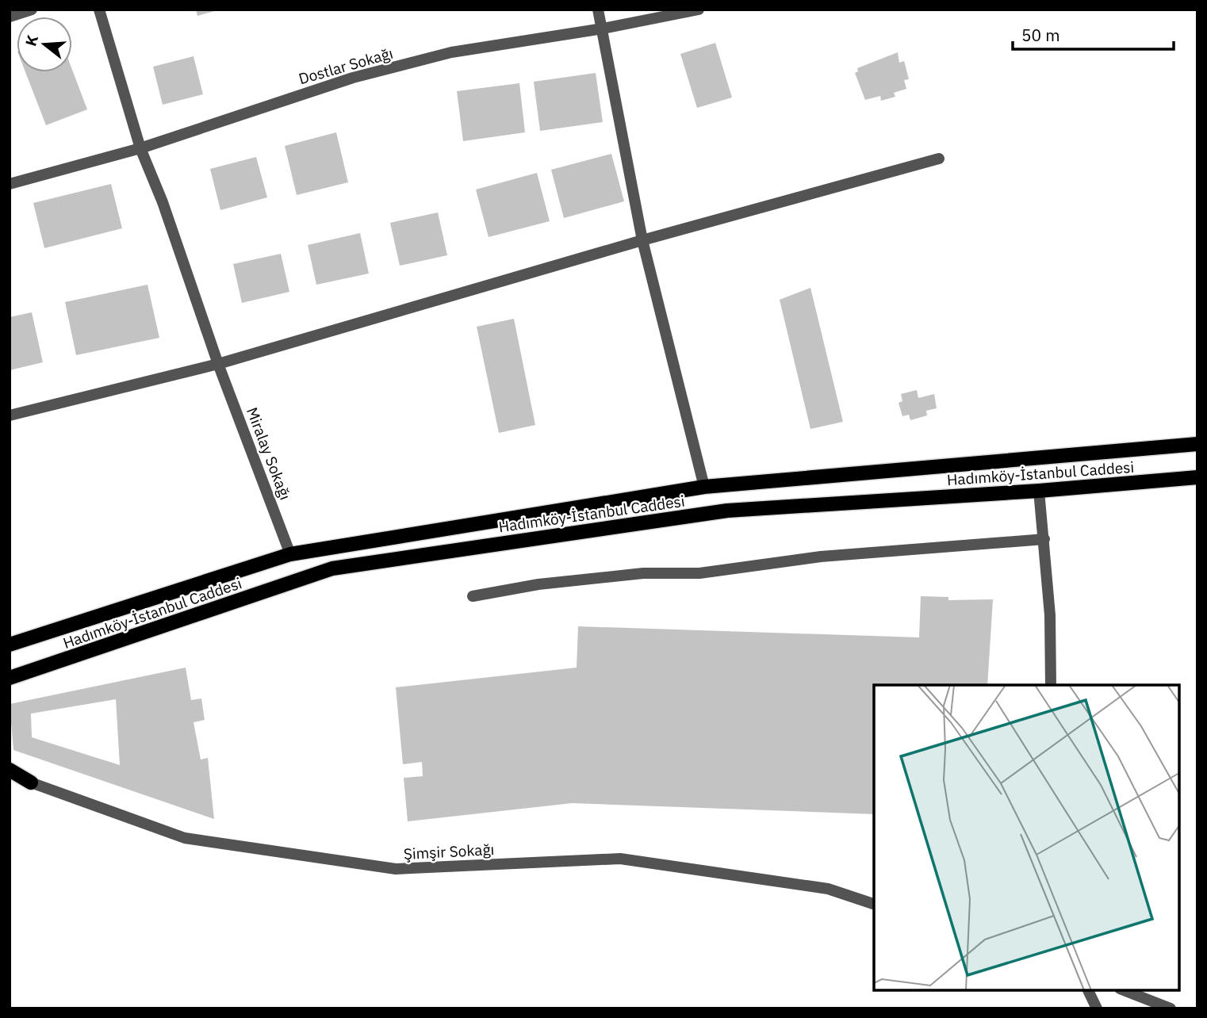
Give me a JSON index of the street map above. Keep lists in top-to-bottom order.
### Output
{
  "streets": {
    "main road": ["Hadımköy-İstanbul Caddesi"],
    "street": ["Dostlar Sokağı", "Miralay Sokağı", "Şimşir Sokağı"]
  },
  "crossings": [
    ["Dostlar Sokağı", "Miralay Sokağı"],
    ["Miralay Sokağı", "Hadımköy-İstanbul Caddesi"]
  ],
  "scale_bar": "50 m",
  "north": "left"
}
